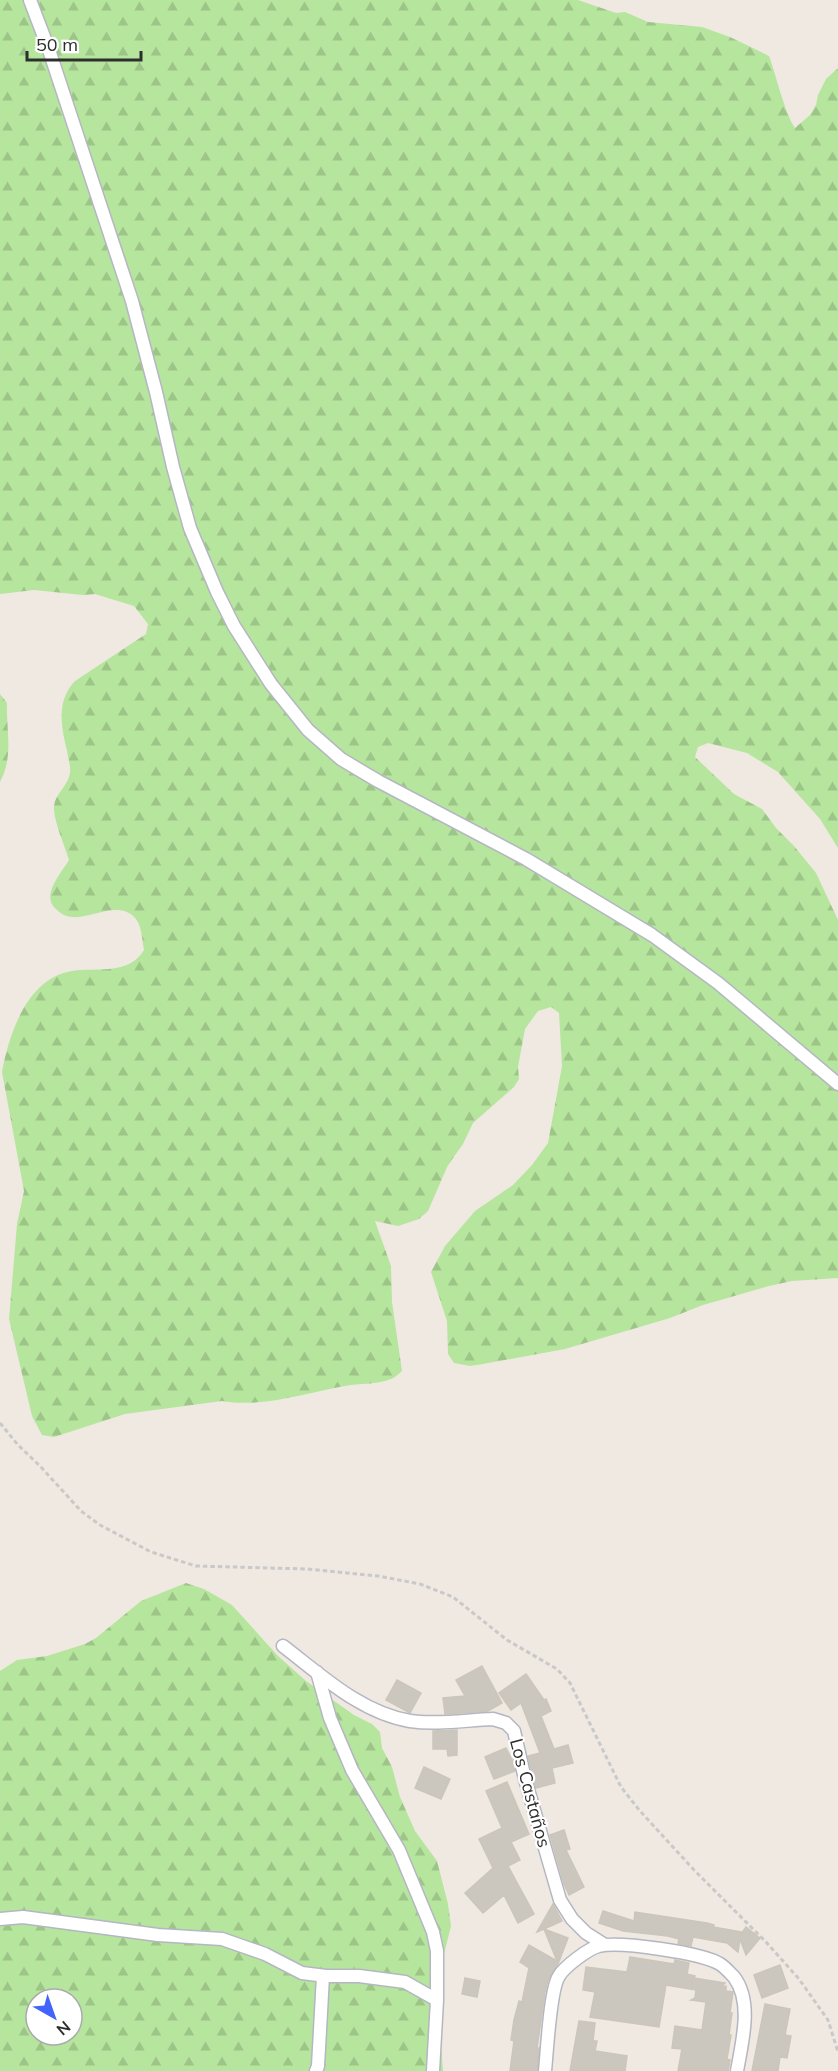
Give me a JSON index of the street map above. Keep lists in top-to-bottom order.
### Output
{
  "streets": {
    "street": ["Los Castaños"]
  },
  "scale_bar": "50 m",
  "north": "bottom right"
}
